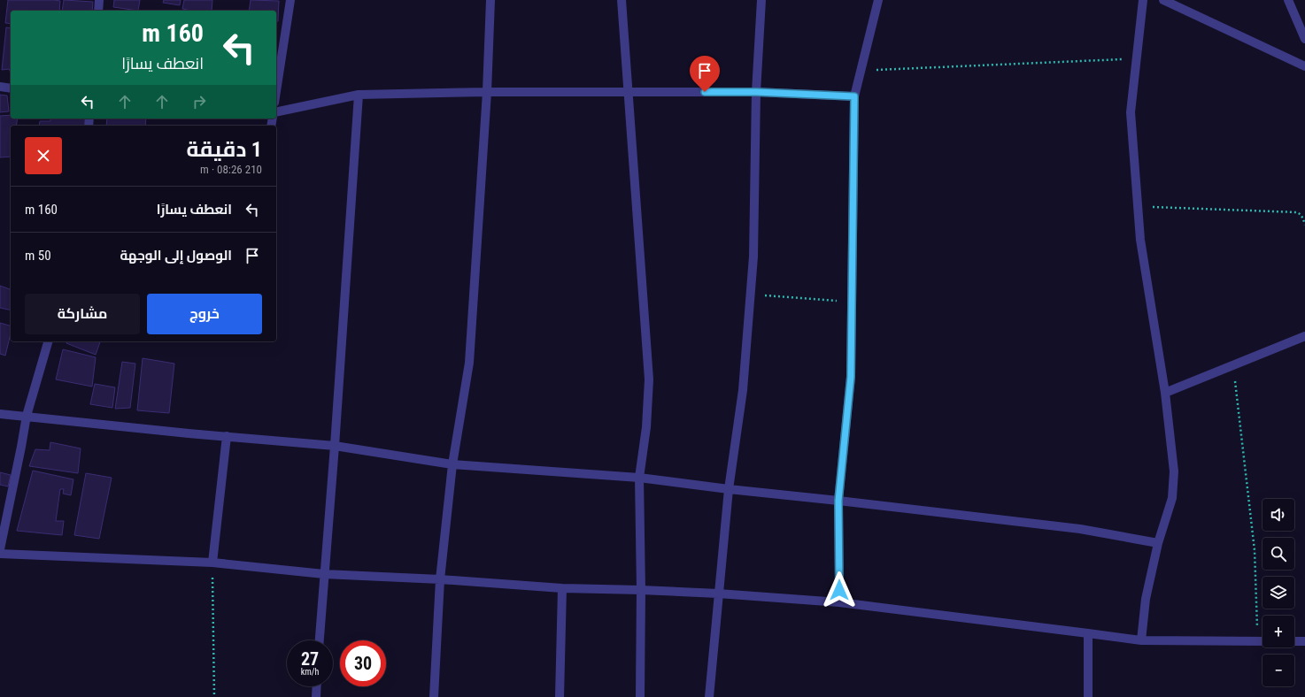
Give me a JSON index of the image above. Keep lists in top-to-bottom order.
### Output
{
  "page": {
    "turn": ["160 m", "انعطف يسارًا"],
    "heading": ["1 دقيقة", "210 m · 08:26"],
    "list": [
      {
        "name": "انعطف يسارًا",
        "value": "160 m"
      },
      {
        "name": "الوصول إلى الوجهة",
        "value": "50 m"
      }
    ],
    "buttons": ["خروج", "مشاركة"],
    "map_buttons": ["+", "−"],
    "speed": "27 km/h",
    "limit": "30"
  }
}
